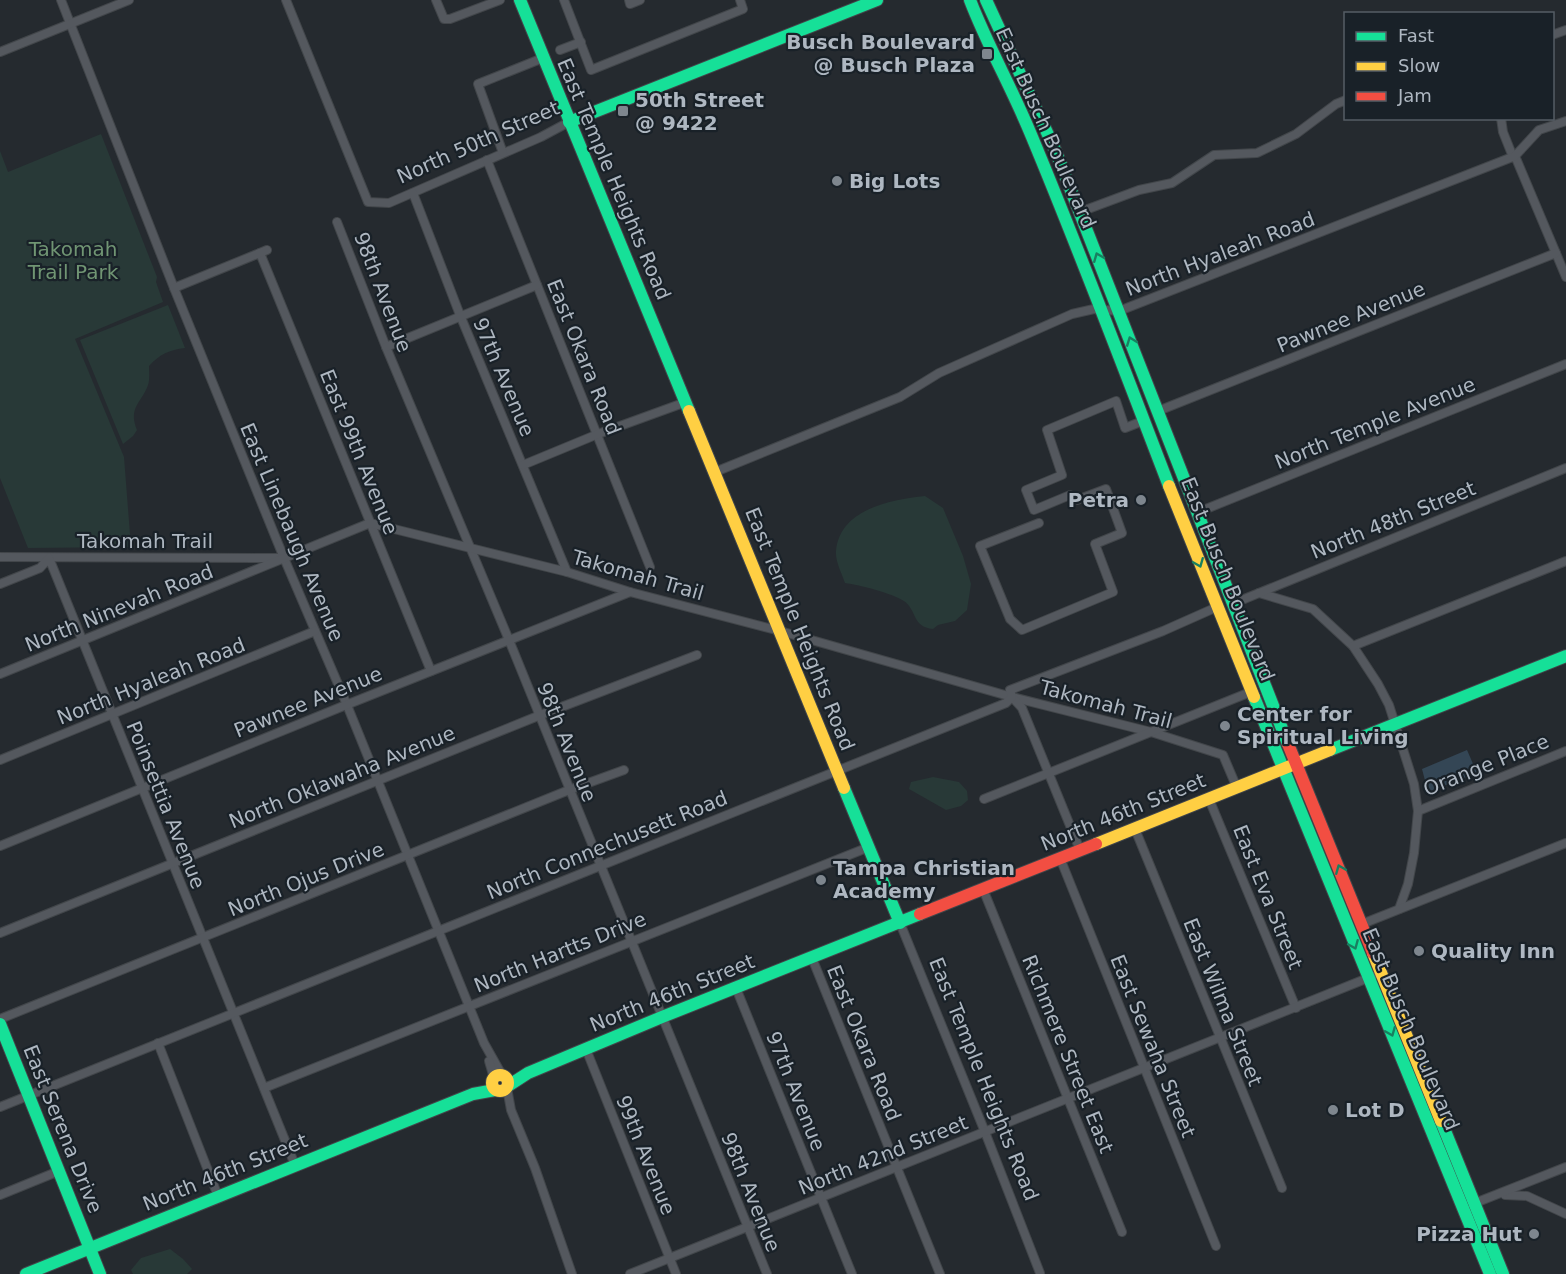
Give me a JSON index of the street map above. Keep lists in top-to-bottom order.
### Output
{
  "streets": {
    "street": [
      "East Busch Boulevard",
      "North 50th Street",
      "East Temple Heights Road",
      "North Hyaleah Road",
      "98th Avenue",
      "Pawnee Avenue",
      "East Okara Road",
      "97th Avenue",
      "North Temple Avenue",
      "East 99th Avenue",
      "North 48th Street",
      "East Linebaugh Avenue",
      "Takomah Trail",
      "North Ninevah Road",
      "Orange Place",
      "North Oklawaha Avenue",
      "Poinsettia Avenue",
      "North 46th Street",
      "North Connechusett Road",
      "North Ojus Drive",
      "East Eva Street",
      "North Hartts Drive",
      "East Wilma Street",
      "East Sewaha Street",
      "Richmere Street East",
      "East Serena Drive",
      "99th Avenue",
      "North 42nd Street"
    ]
  },
  "crossings": [
    ["East Busch Boulevard", "North Hyaleah Road"],
    ["East Busch Boulevard", "Pawnee Avenue"],
    ["East Busch Boulevard", "North Temple Avenue"],
    ["East Busch Boulevard", "North 48th Street"],
    ["East Busch Boulevard", "North 46th Street"],
    ["East Busch Boulevard", "North Connechusett Road"],
    ["East Busch Boulevard", "North 42nd Street"],
    ["North 50th Street", "East Temple Heights Road"],
    ["North 50th Street", "East Okara Road"],
    ["North 50th Street", "97th Avenue"],
    ["East Temple Heights Road", "North Hyaleah Road"],
    ["East Temple Heights Road", "Takomah Trail"],
    ["East Temple Heights Road", "North 46th Street"],
    ["East Temple Heights Road", "North Connechusett Road"],
    ["East Temple Heights Road", "North Hartts Drive"],
    ["East Temple Heights Road", "North 42nd Street"],
    ["North Hyaleah Road", "East Linebaugh Avenue"],
    ["North Hyaleah Road", "Poinsettia Avenue"],
    ["98th Avenue", "Pawnee Avenue"],
    ["98th Avenue", "Takomah Trail"],
    ["98th Avenue", "North Oklawaha Avenue"],
    ["98th Avenue", "North 46th Street"],
    ["98th Avenue", "North Connechusett Road"],
    ["98th Avenue", "North Ojus Drive"],
    ["98th Avenue", "North Hartts Drive"],
    ["98th Avenue", "North 42nd Street"],
    ["Pawnee Avenue", "East 99th Avenue"],
    ["Pawnee Avenue", "East Linebaugh Avenue"],
    ["Pawnee Avenue", "Takomah Trail"],
    ["Pawnee Avenue", "Poinsettia Avenue"],
    ["East Okara Road", "North 46th Street"],
    ["East Okara Road", "North 42nd Street"],
    ["97th Avenue", "Takomah Trail"],
    ["97th Avenue", "North 46th Street"],
    ["97th Avenue", "North 42nd Street"],
    ["East 99th Avenue", "East Linebaugh Avenue"],
    ["East 99th Avenue", "Takomah Trail"],
    ["East Linebaugh Avenue", "Takomah Trail"],
    ["East Linebaugh Avenue", "North Ninevah Road"],
    ["East Linebaugh Avenue", "North Oklawaha Avenue"],
    ["East Linebaugh Avenue", "North 46th Street"],
    ["East Linebaugh Avenue", "North Connechusett Road"],
    ["East Linebaugh Avenue", "North Ojus Drive"],
    ["East Linebaugh Avenue", "North Hartts Drive"],
    ["Takomah Trail", "North Ninevah Road"],
    ["Takomah Trail", "Poinsettia Avenue"],
    ["Takomah Trail", "North 46th Street"],
    ["Takomah Trail", "North Connechusett Road"],
    ["North Ninevah Road", "Poinsettia Avenue"],
    ["North Oklawaha Avenue", "Poinsettia Avenue"],
    ["Poinsettia Avenue", "North 46th Street"],
    ["Poinsettia Avenue", "North Connechusett Road"],
    ["Poinsettia Avenue", "North Ojus Drive"],
    ["Poinsettia Avenue", "North Hartts Drive"],
    ["North 46th Street", "East Eva Street"],
    ["North 46th Street", "East Wilma Street"],
    ["North 46th Street", "East Sewaha Street"],
    ["North 46th Street", "Richmere Street East"],
    ["North 46th Street", "East Serena Drive"],
    ["North 46th Street", "99th Avenue"],
    ["North Connechusett Road", "East Serena Drive"],
    ["East Eva Street", "North 42nd Street"],
    ["East Wilma Street", "North 42nd Street"],
    ["East Sewaha Street", "North 42nd Street"],
    ["Richmere Street East", "North 42nd Street"],
    ["99th Avenue", "North 42nd Street"]
  ],
  "parks": ["Takomah Trail Park"],
  "places": {
    "transit": ["Busch Boulevard @ Busch Plaza", "50th Street @ 9422"],
    "other": [
      "Big Lots",
      "Petra",
      "Center for Spiritual Living",
      "Tampa Christian Academy",
      "Quality Inn",
      "Lot D",
      "Pizza Hut"
    ]
  },
  "legend": ["Fast", "Slow", "Jam"]
}
